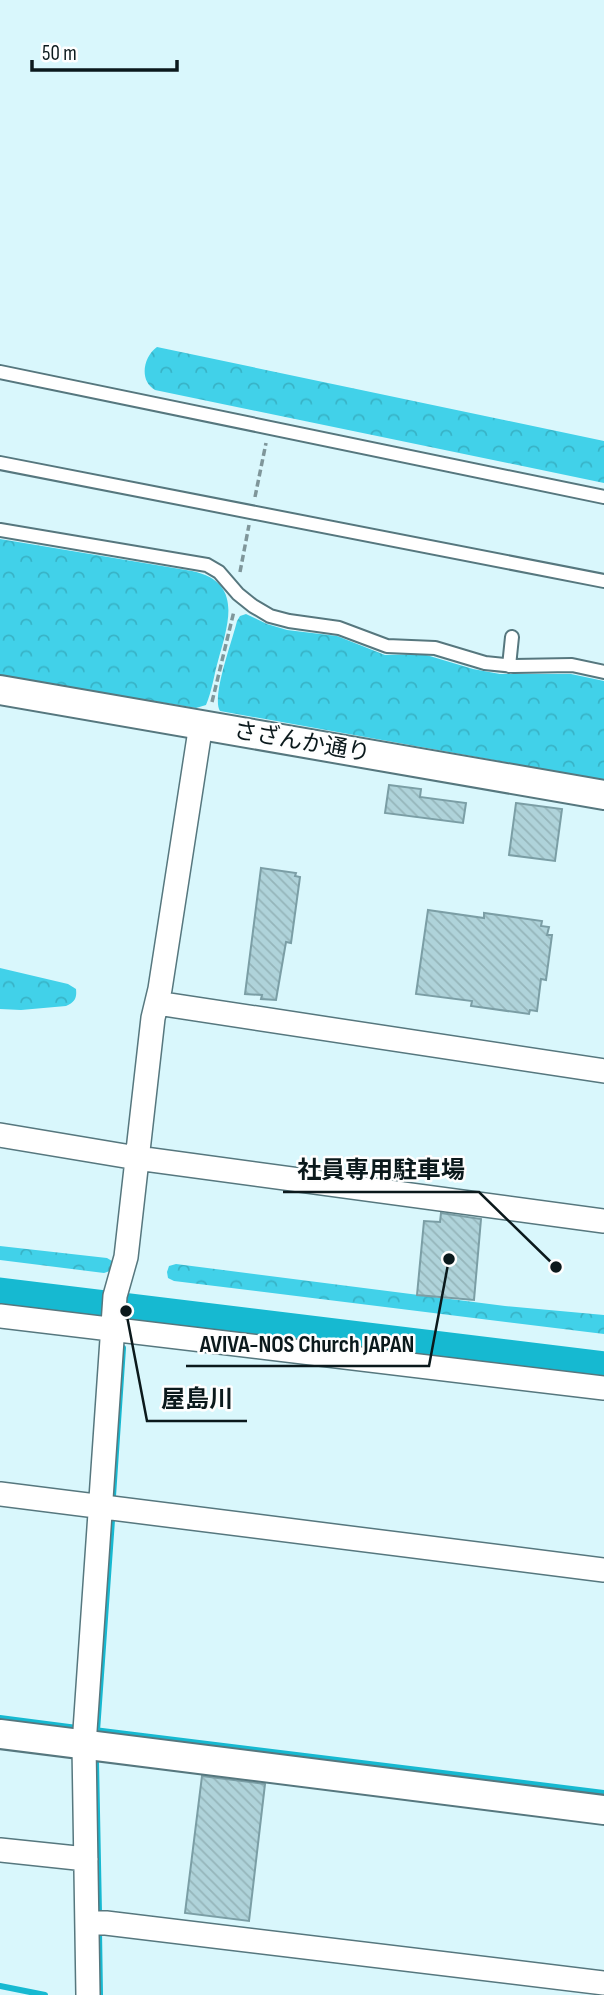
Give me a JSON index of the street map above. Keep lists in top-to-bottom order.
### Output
{
  "streets": {
    "street": ["さざんか通り"]
  },
  "places": ["AVIVA-NOS Church JAPAN", "社員専用駐車場", "屋島川"],
  "scale_bar": "50 m"
}
